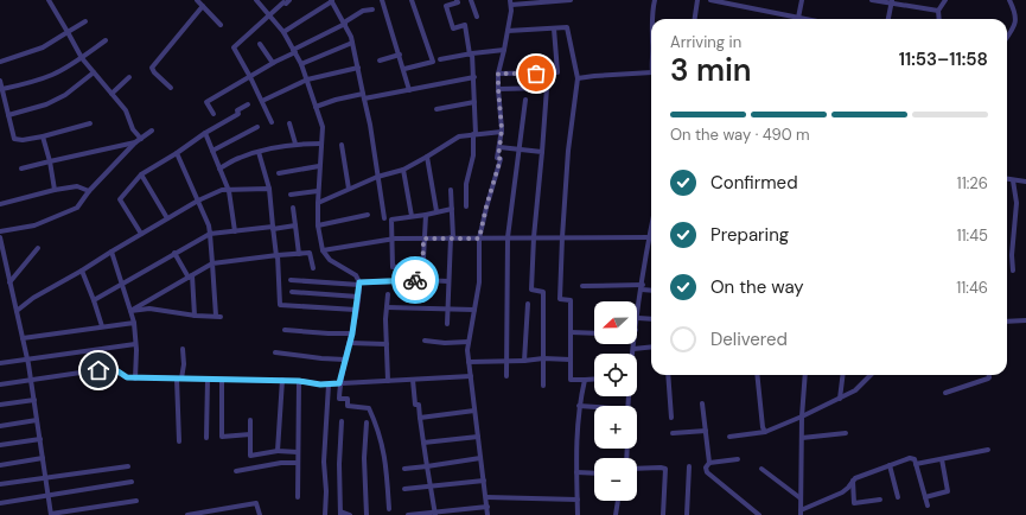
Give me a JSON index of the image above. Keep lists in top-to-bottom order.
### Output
{
  "north": "left",
  "page": {
    "heading": ["3 min", "Arriving in", "11:53–11:58"],
    "bar": "On the way · 490 m",
    "list": [
      ["Confirmed", "11:26"],
      ["Preparing", "11:45"],
      ["On the way", "11:46"],
      "Delivered"
    ],
    "map_buttons": ["+", "−"]
  }
}
